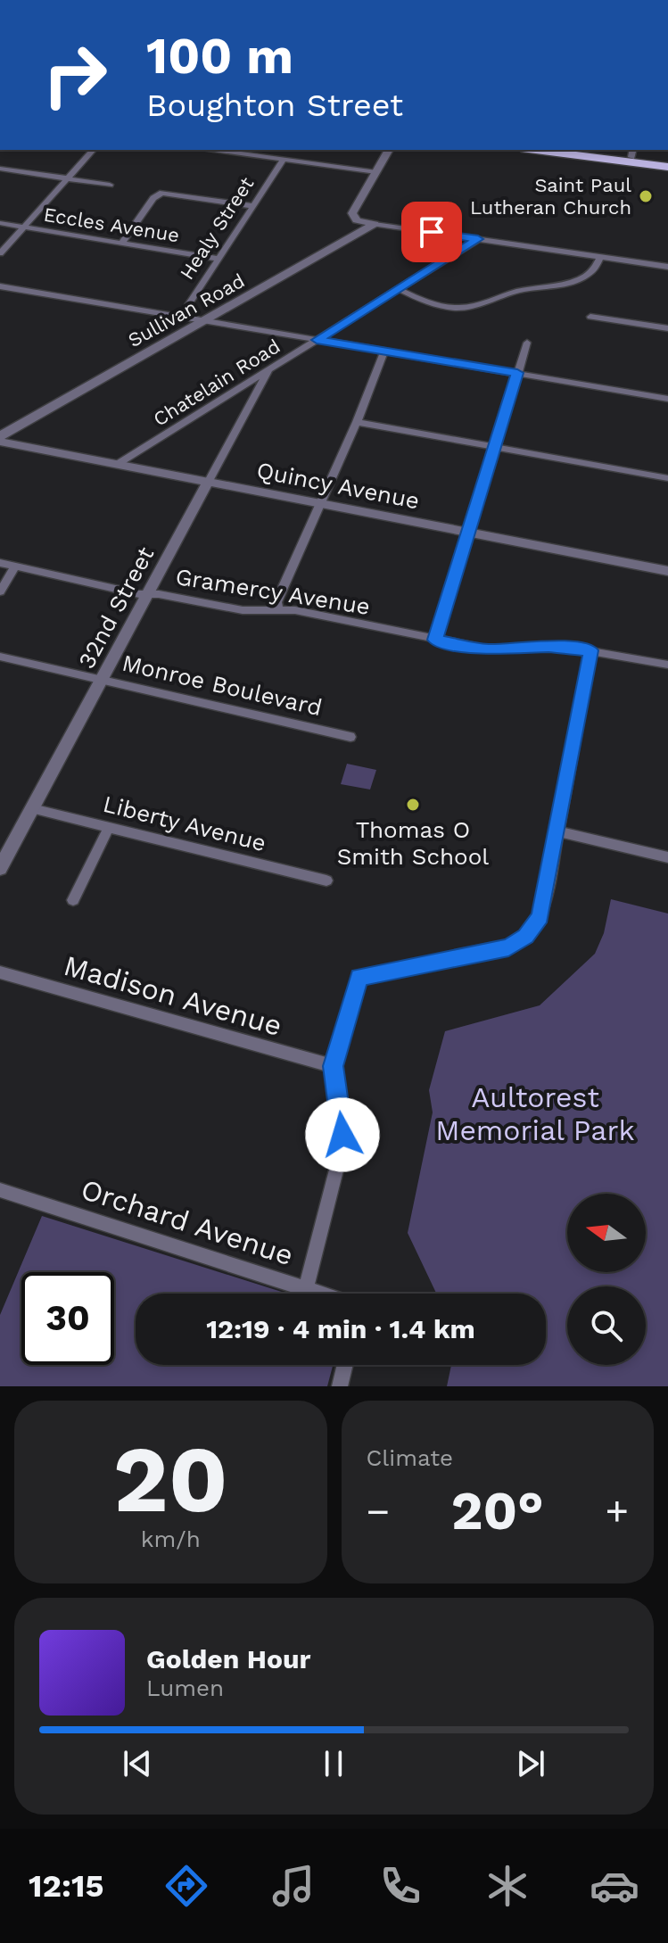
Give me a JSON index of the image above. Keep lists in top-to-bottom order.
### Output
{
  "streets": {
    "street": [
      "Eccles Avenue",
      "Healy Street",
      "Sullivan Road",
      "Chatelain Road",
      "Quincy Avenue",
      "Gramercy Avenue",
      "32nd Street",
      "Monroe Boulevard",
      "Liberty Avenue",
      "Madison Avenue",
      "Orchard Avenue"
    ]
  },
  "crossings": [
    ["Eccles Avenue", "Healy Street"],
    ["Chatelain Road", "Quincy Avenue"],
    ["Chatelain Road", "32nd Street"],
    ["Quincy Avenue", "32nd Street"],
    ["Gramercy Avenue", "32nd Street"],
    ["32nd Street", "Monroe Boulevard"],
    ["32nd Street", "Liberty Avenue"]
  ],
  "parks": ["Aultorest Memorial Park"],
  "places": ["Saint Paul Lutheran Church", "Thomas O Smith School"],
  "north": "left",
  "page": {
    "turn": ["100 m", "Boughton Street"],
    "limit": "30",
    "trip": "12:19 · 4 min · 1.4 km",
    "tile": [
      ["20", "km/h"],
      "Climate"
    ],
    "heat": ["−", "20°", "+"],
    "song": ["Golden Hour", "Lumen"],
    "tabs": "12:15"
  }
}
